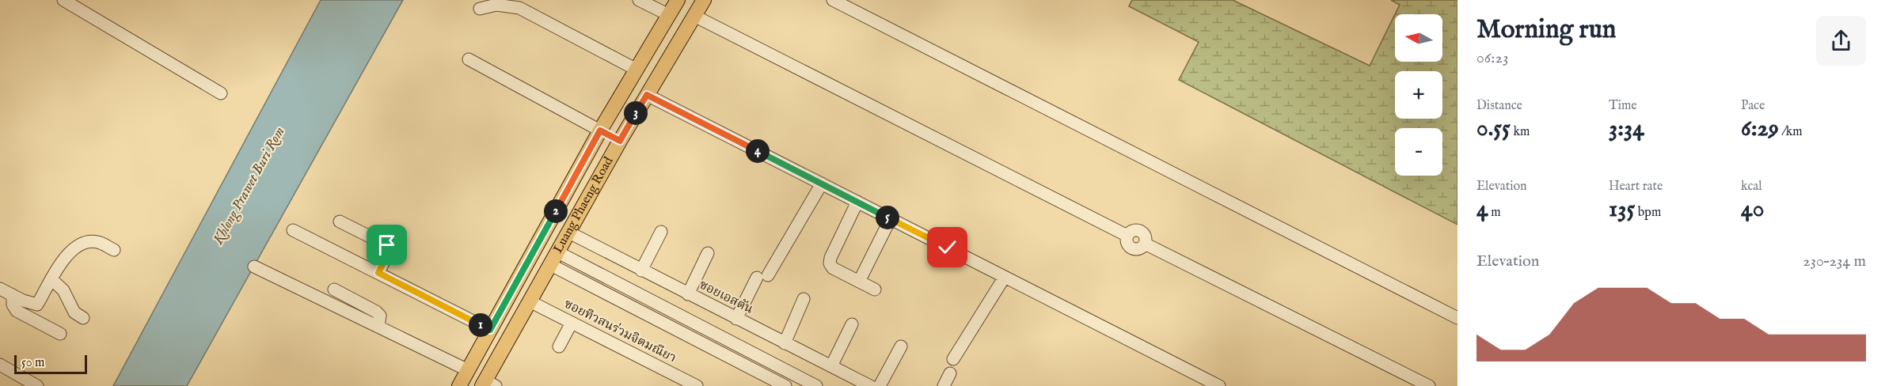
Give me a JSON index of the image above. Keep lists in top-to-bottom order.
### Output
{
  "streets": {
    "main road": ["Luang Phaeng Road"],
    "street": ["ซอยเอสตัน", "ซอยทิวสนร่วมจิตมณียา"]
  },
  "crossings": [
    ["Luang Phaeng Road", "ซอยเอสตัน"],
    ["Luang Phaeng Road", "ซอยทิวสนร่วมจิตมณียา"]
  ],
  "water": ["Khlong Prawet Buri Rom"],
  "scale_bar": "50 m",
  "north": "left",
  "page": {
    "heading": ["Morning run", "06:23"],
    "map_buttons": ["+", "−"],
    "stats": [
      ["Distance", "0.55 km"],
      ["Time", "3:34"],
      ["Pace", "6:29 /km"],
      ["Elevation", "4 m"],
      ["Heart rate", "135 bpm"],
      ["kcal", "40"]
    ],
    "pins": [
      "3",
      "4",
      "2",
      "5",
      "1"
    ],
    "chart": ["Elevation", "230–234 m"],
    "scale": "50 m"
  }
}
